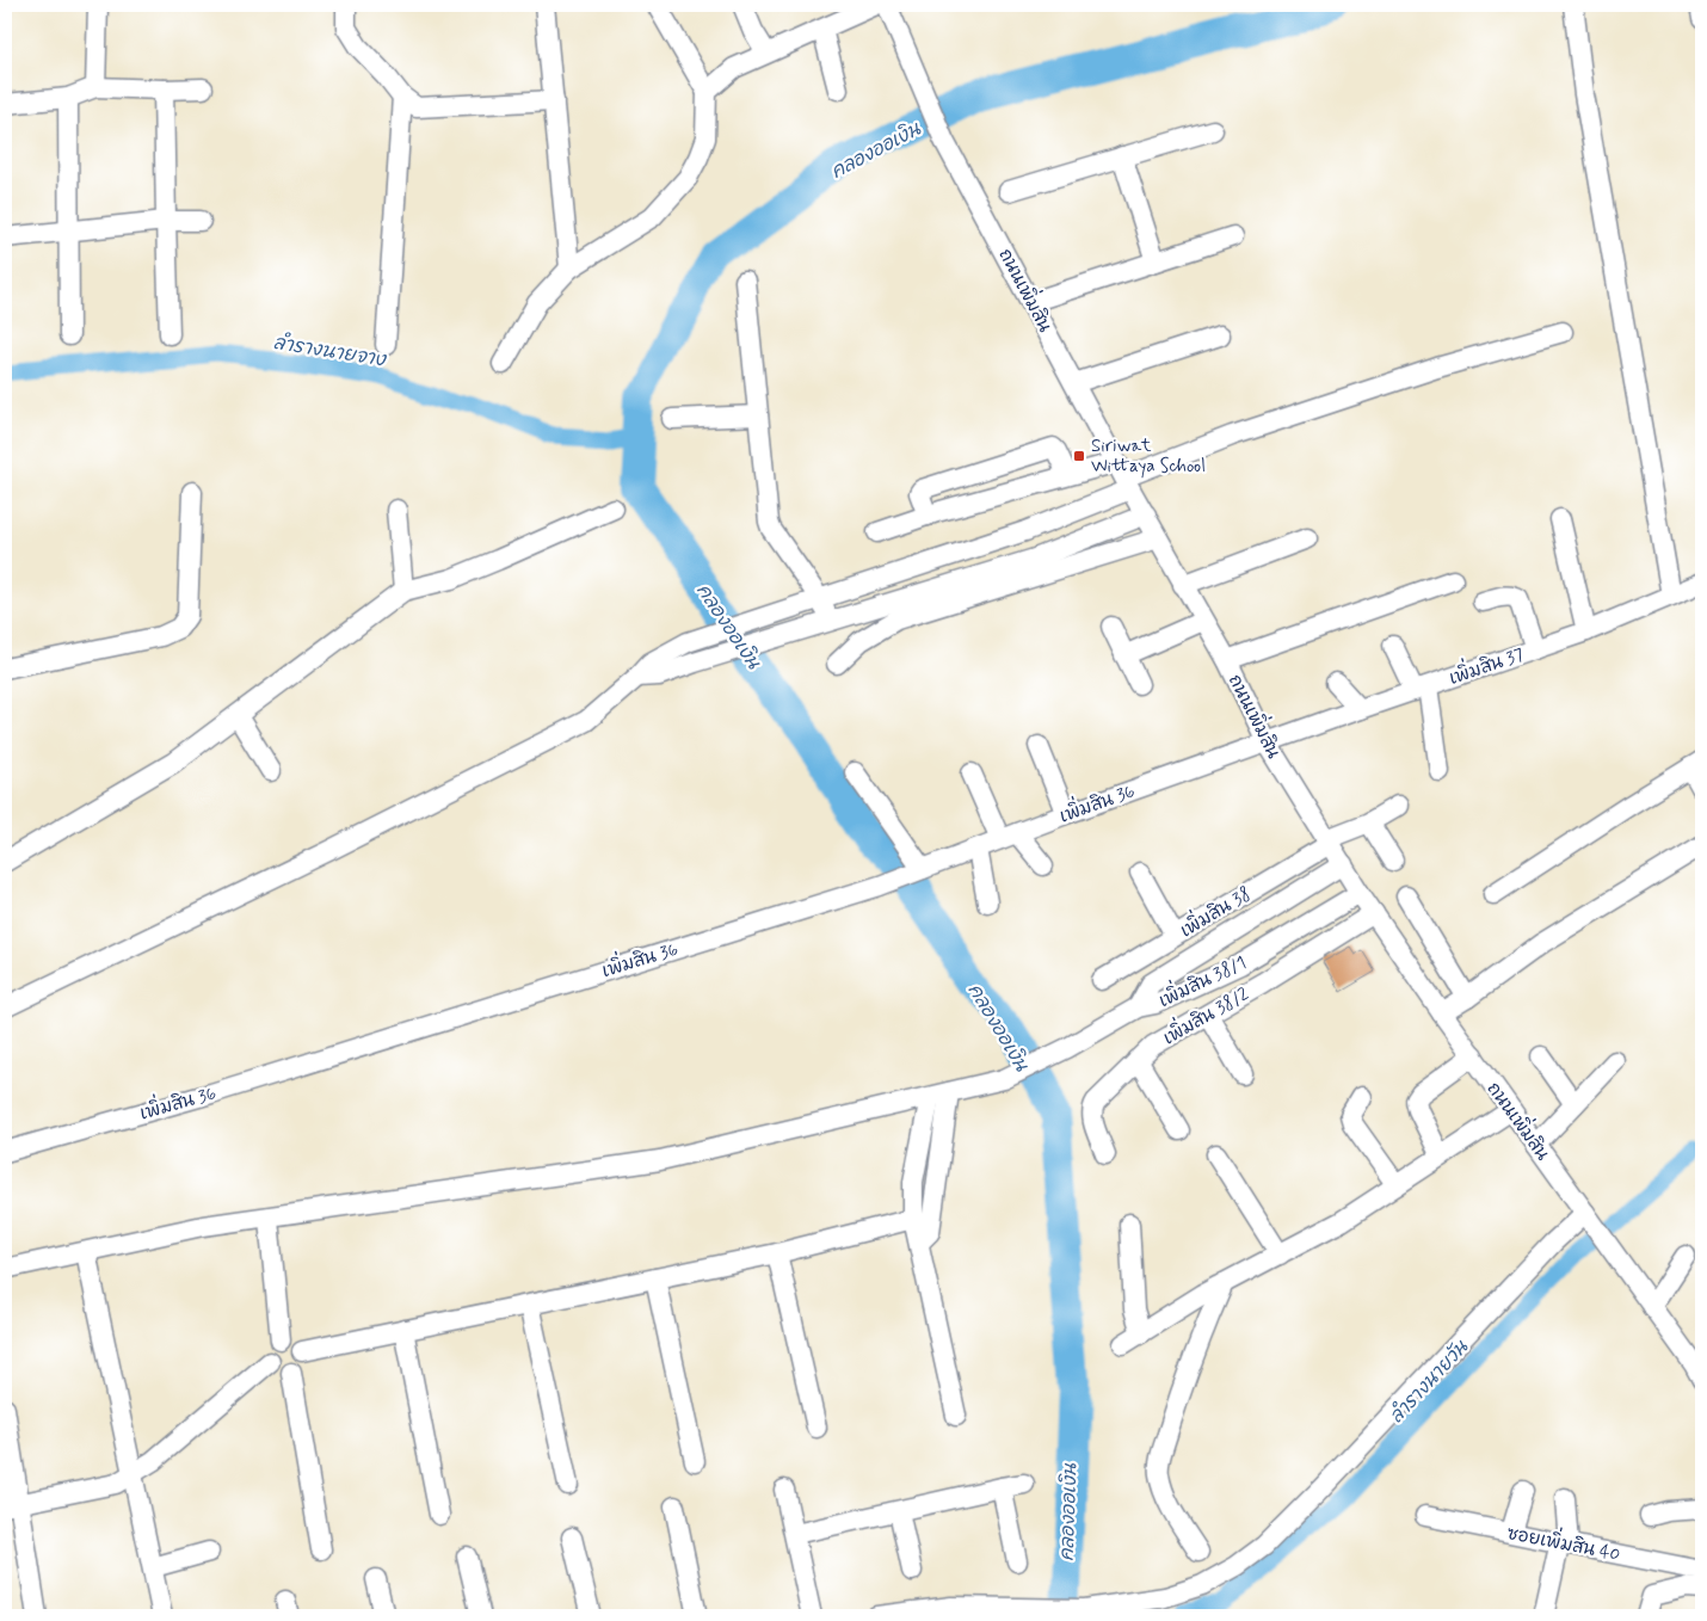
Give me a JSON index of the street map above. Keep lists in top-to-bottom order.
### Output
{
  "streets": {
    "street": [
      "ถนนเพิ่มสิน",
      "เพิ่มสิน 37",
      "เพิ่มสิน 36",
      "เพิ่มสิน 38",
      "เพิ่มสิน 38/1",
      "เพิ่มสิน 38/2",
      "ซอยเพิ่มสิน 40"
    ]
  },
  "crossings": [
    ["ถนนเพิ่มสิน", "เพิ่มสิน 37"],
    ["ถนนเพิ่มสิน", "เพิ่มสิน 36"],
    ["ถนนเพิ่มสิน", "เพิ่มสิน 38"],
    ["ถนนเพิ่มสิน", "เพิ่มสิน 38/1"],
    ["ถนนเพิ่มสิน", "เพิ่มสิน 38/2"],
    ["เพิ่มสิน 37", "เพิ่มสิน 36"]
  ],
  "water": ["คลองออเงิน", "ลำรางนายจาง", "ลำรางนายวัน"],
  "places": {
    "transit": ["Siriwat Wittaya School"]
  }
}
